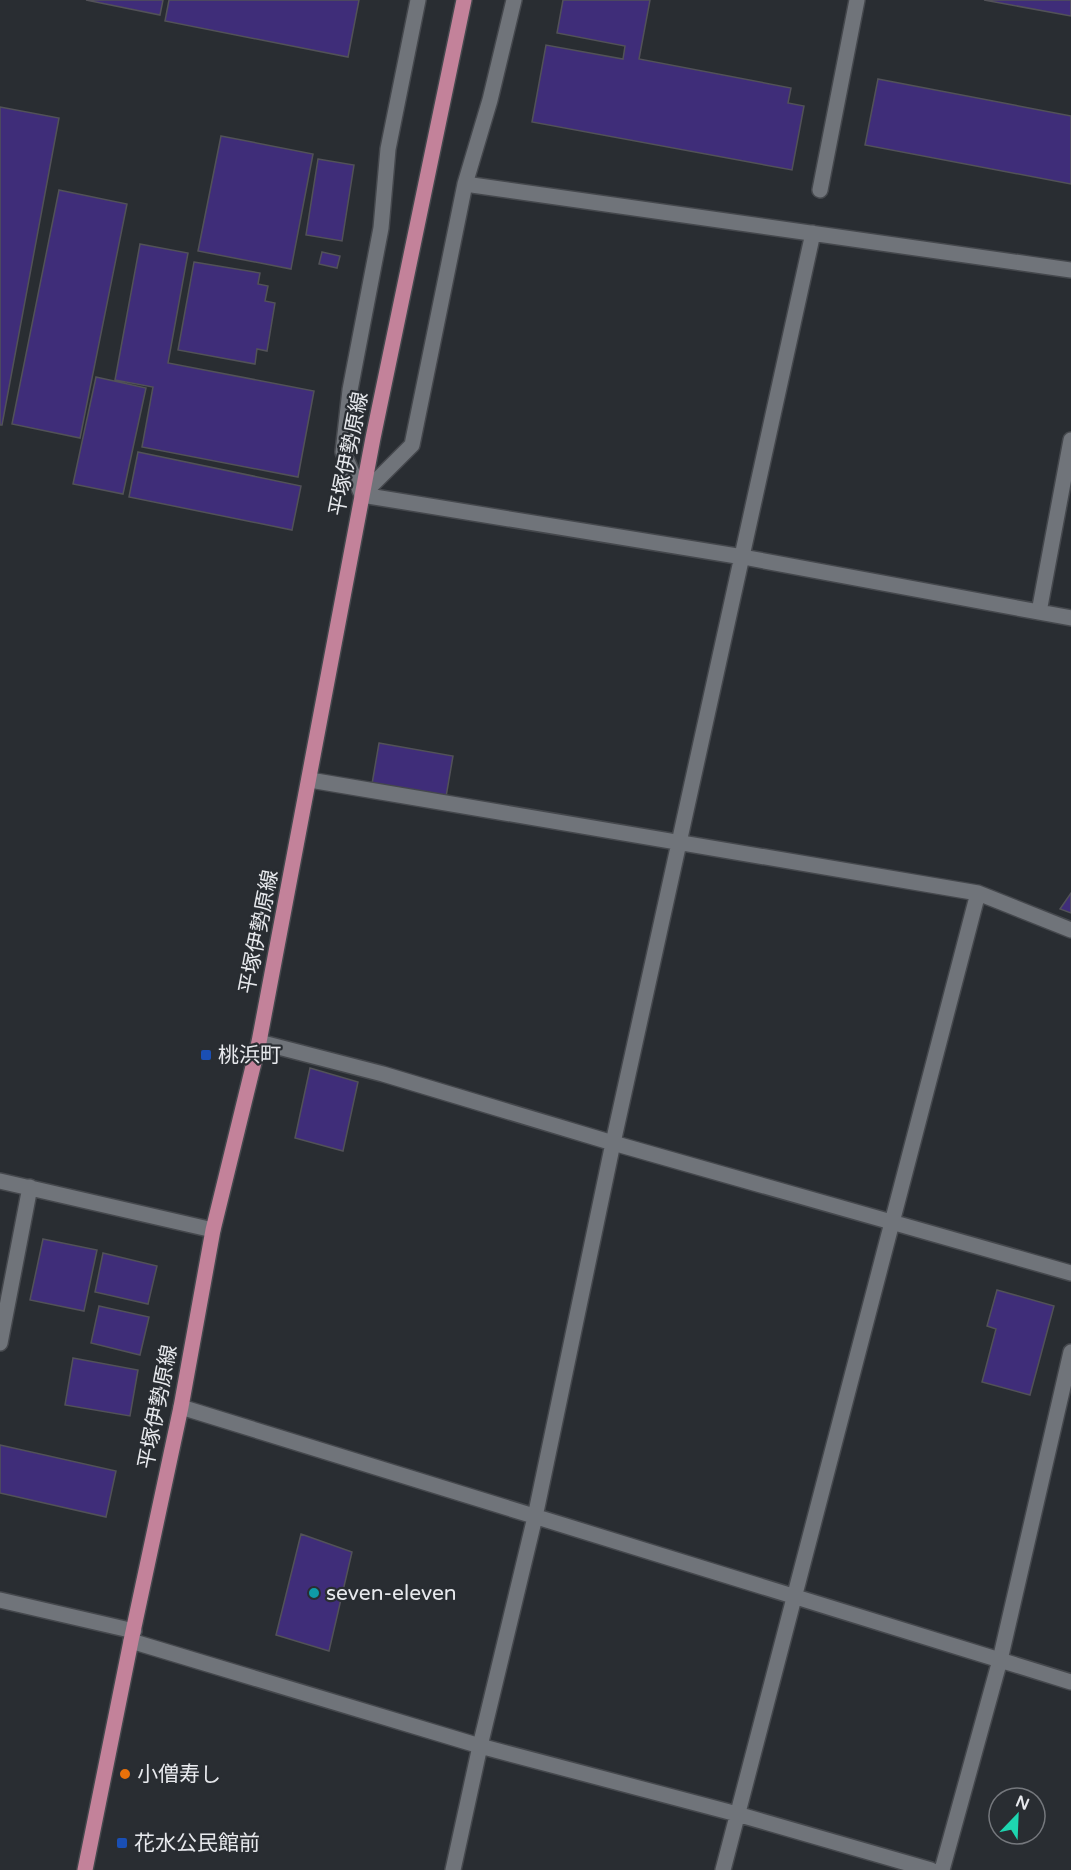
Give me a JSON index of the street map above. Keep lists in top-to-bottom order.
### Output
{
  "streets": {
    "main road": ["平塚伊勢原線"]
  },
  "places": {
    "transit": ["桃浜町", "花水公民館前"],
    "other": ["seven-eleven", "小僧寿し"]
  },
  "north": "top right"
}
